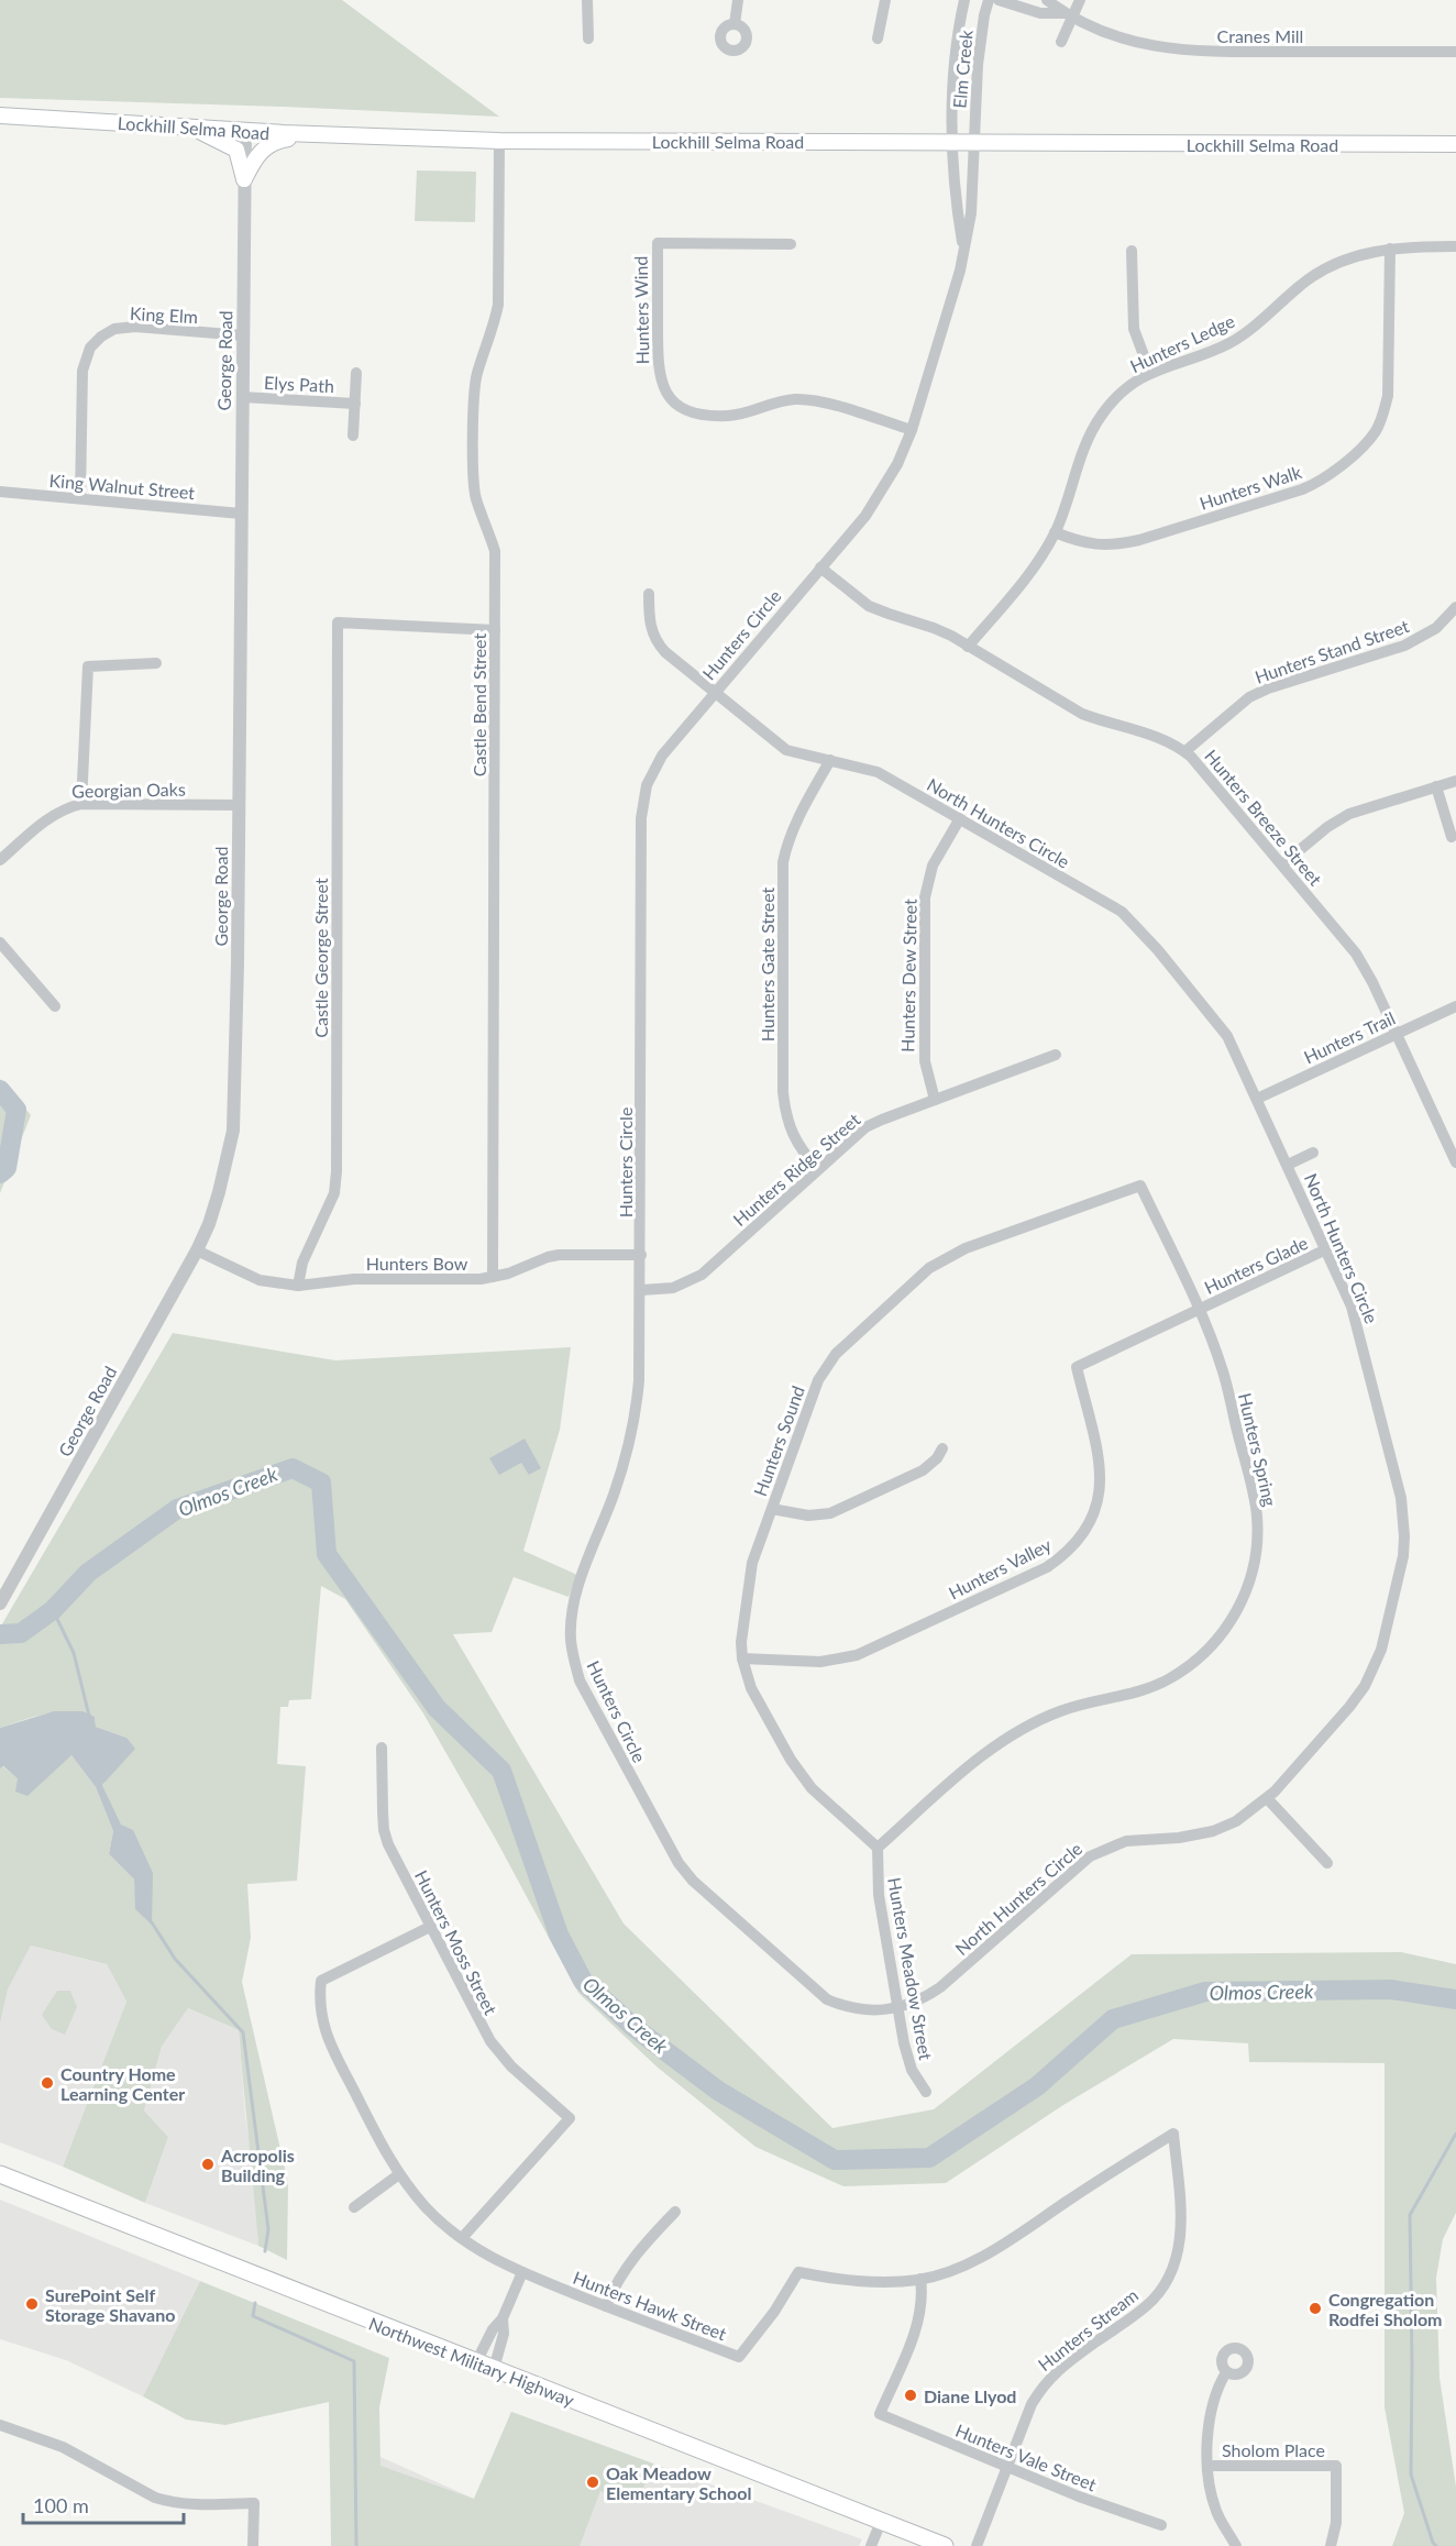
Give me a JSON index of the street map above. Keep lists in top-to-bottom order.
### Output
{
  "streets": {
    "main road": ["Lockhill Selma Road", "Northwest Military Highway"],
    "street": [
      "Cranes Mill",
      "Elm Creek",
      "Hunters Wind",
      "King Elm",
      "Hunters Ledge",
      "George Road",
      "Elys Path",
      "King Walnut Street",
      "Hunters Walk",
      "Hunters Circle",
      "Hunters Stand Street",
      "Castle Bend Street",
      "Georgian Oaks",
      "Hunters Breeze Street",
      "North Hunters Circle",
      "Castle George Street",
      "Hunters Gate Street",
      "Hunters Dew Street",
      "Hunters Trail",
      "Hunters Ridge Street",
      "Hunters Bow",
      "Hunters Glade",
      "Hunters Sound",
      "Hunters Spring",
      "Hunters Valley",
      "Hunters Moss Street",
      "Hunters Meadow Street",
      "Hunters Hawk Street",
      "Hunters Stream",
      "Sholom Place",
      "Hunters Vale Street"
    ]
  },
  "crossings": [
    ["Elm Creek", "Lockhill Selma Road"],
    ["Elm Creek", "Hunters Circle"],
    ["Lockhill Selma Road", "George Road"],
    ["Lockhill Selma Road", "Hunters Circle"],
    ["Lockhill Selma Road", "Castle Bend Street"],
    ["Hunters Wind", "Hunters Circle"],
    ["King Elm", "George Road"],
    ["King Elm", "King Walnut Street"],
    ["Hunters Ledge", "Hunters Walk"],
    ["Hunters Ledge", "Hunters Breeze Street"],
    ["George Road", "Elys Path"],
    ["George Road", "King Walnut Street"],
    ["George Road", "Georgian Oaks"],
    ["George Road", "Hunters Bow"],
    ["Hunters Circle", "Hunters Breeze Street"],
    ["Hunters Circle", "North Hunters Circle"],
    ["Hunters Circle", "Hunters Ridge Street"],
    ["Hunters Circle", "Hunters Bow"],
    ["Hunters Circle", "Hunters Meadow Street"],
    ["Hunters Stand Street", "Hunters Breeze Street"],
    ["Castle Bend Street", "Castle George Street"],
    ["Castle Bend Street", "Hunters Bow"],
    ["Hunters Breeze Street", "Hunters Trail"],
    ["North Hunters Circle", "Hunters Gate Street"],
    ["North Hunters Circle", "Hunters Dew Street"],
    ["North Hunters Circle", "Hunters Trail"],
    ["North Hunters Circle", "Hunters Glade"],
    ["North Hunters Circle", "Hunters Meadow Street"],
    ["Castle George Street", "Hunters Bow"],
    ["Hunters Gate Street", "Hunters Ridge Street"],
    ["Hunters Dew Street", "Hunters Ridge Street"],
    ["Hunters Glade", "Hunters Spring"],
    ["Hunters Glade", "Hunters Valley"],
    ["Hunters Sound", "Hunters Spring"],
    ["Hunters Sound", "Hunters Valley"],
    ["Hunters Sound", "Hunters Meadow Street"],
    ["Hunters Spring", "Hunters Valley"],
    ["Hunters Spring", "Hunters Meadow Street"],
    ["Hunters Moss Street", "Hunters Hawk Street"],
    ["Hunters Hawk Street", "Hunters Stream"],
    ["Hunters Hawk Street", "Hunters Vale Street"],
    ["Hunters Stream", "Hunters Vale Street"]
  ],
  "water": ["Olmos Creek"],
  "places": [
    "Country Home Learning Center",
    "Acropolis Building",
    "SurePoint Self Storage Shavano",
    "Congregation Rodfei Sholom",
    "Diane Llyod",
    "Oak Meadow Elementary School"
  ],
  "scale_bar": "100 m"
}
